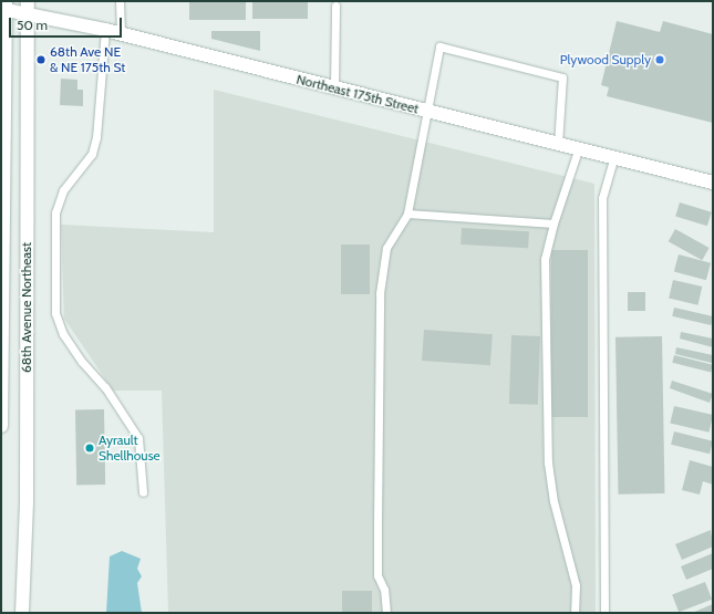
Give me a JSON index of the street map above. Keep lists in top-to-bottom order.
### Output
{
  "streets": {
    "main road": ["Northeast 175th Street", "68th Avenue Northeast"]
  },
  "crossings": [
    ["Northeast 175th Street", "68th Avenue Northeast"]
  ],
  "places": ["68th Ave NE & NE 175th St", "Plywood Supply", "Ayrault Shellhouse"],
  "scale_bar": "50 m"
}
